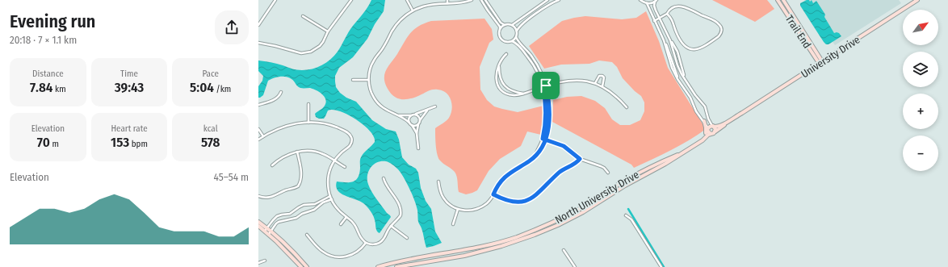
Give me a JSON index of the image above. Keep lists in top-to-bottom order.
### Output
{
  "streets": {
    "main road": ["Trail End", "University Drive", "North University Drive"]
  },
  "crossings": [
    ["Trail End", "University Drive"]
  ],
  "north": "top right",
  "page": {
    "heading": ["Evening run", "20:18 · 7 × 1.1 km"],
    "map_buttons": ["+", "−"],
    "stats": [
      ["Distance", "7.84 km"],
      ["Time", "39:43"],
      ["Pace", "5:04 /km"],
      ["Elevation", "70 m"],
      ["Heart rate", "153 bpm"],
      ["kcal", "578"]
    ],
    "chart": ["Elevation", "45–54 m"]
  }
}
